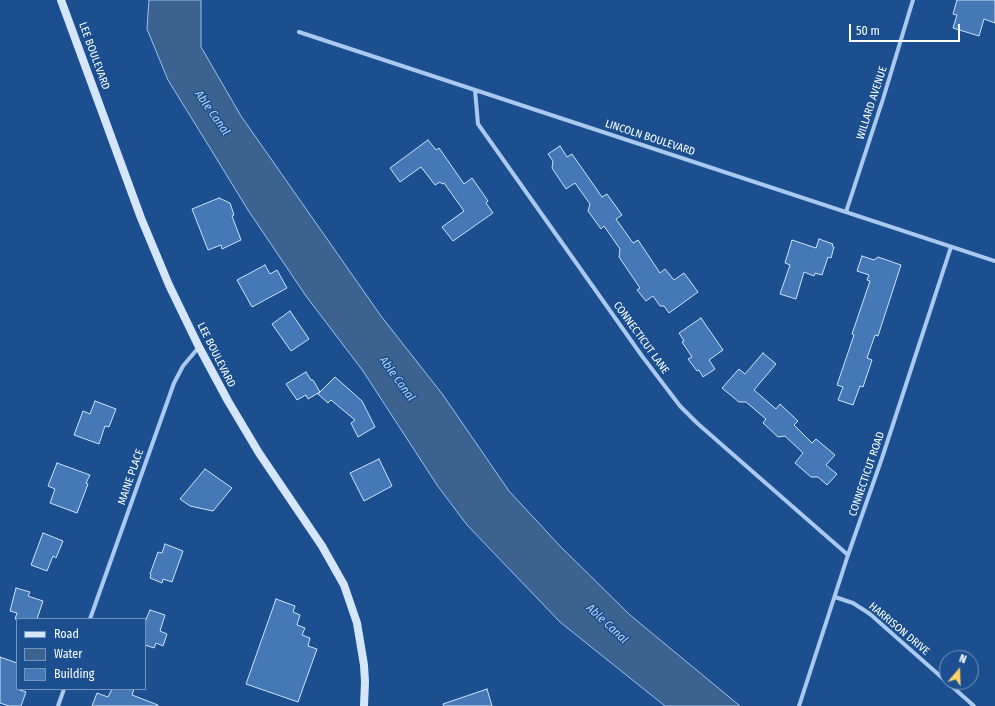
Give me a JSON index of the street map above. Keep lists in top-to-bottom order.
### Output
{
  "streets": {
    "main road": ["LEE BOULEVARD"],
    "street": [
      "WILLARD AVENUE",
      "LINCOLN BOULEVARD",
      "CONNECTICUT LANE",
      "CONNECTICUT ROAD",
      "MAINE PLACE",
      "HARRISON DRIVE"
    ]
  },
  "crossings": [
    ["LEE BOULEVARD", "MAINE PLACE"],
    ["WILLARD AVENUE", "LINCOLN BOULEVARD"],
    ["LINCOLN BOULEVARD", "CONNECTICUT LANE"],
    ["LINCOLN BOULEVARD", "CONNECTICUT ROAD"],
    ["CONNECTICUT LANE", "CONNECTICUT ROAD"],
    ["CONNECTICUT ROAD", "HARRISON DRIVE"]
  ],
  "water": ["Able Canal"],
  "legend": ["Road", "Water", "Building"],
  "scale_bar": "50 m",
  "north": "top"
}
